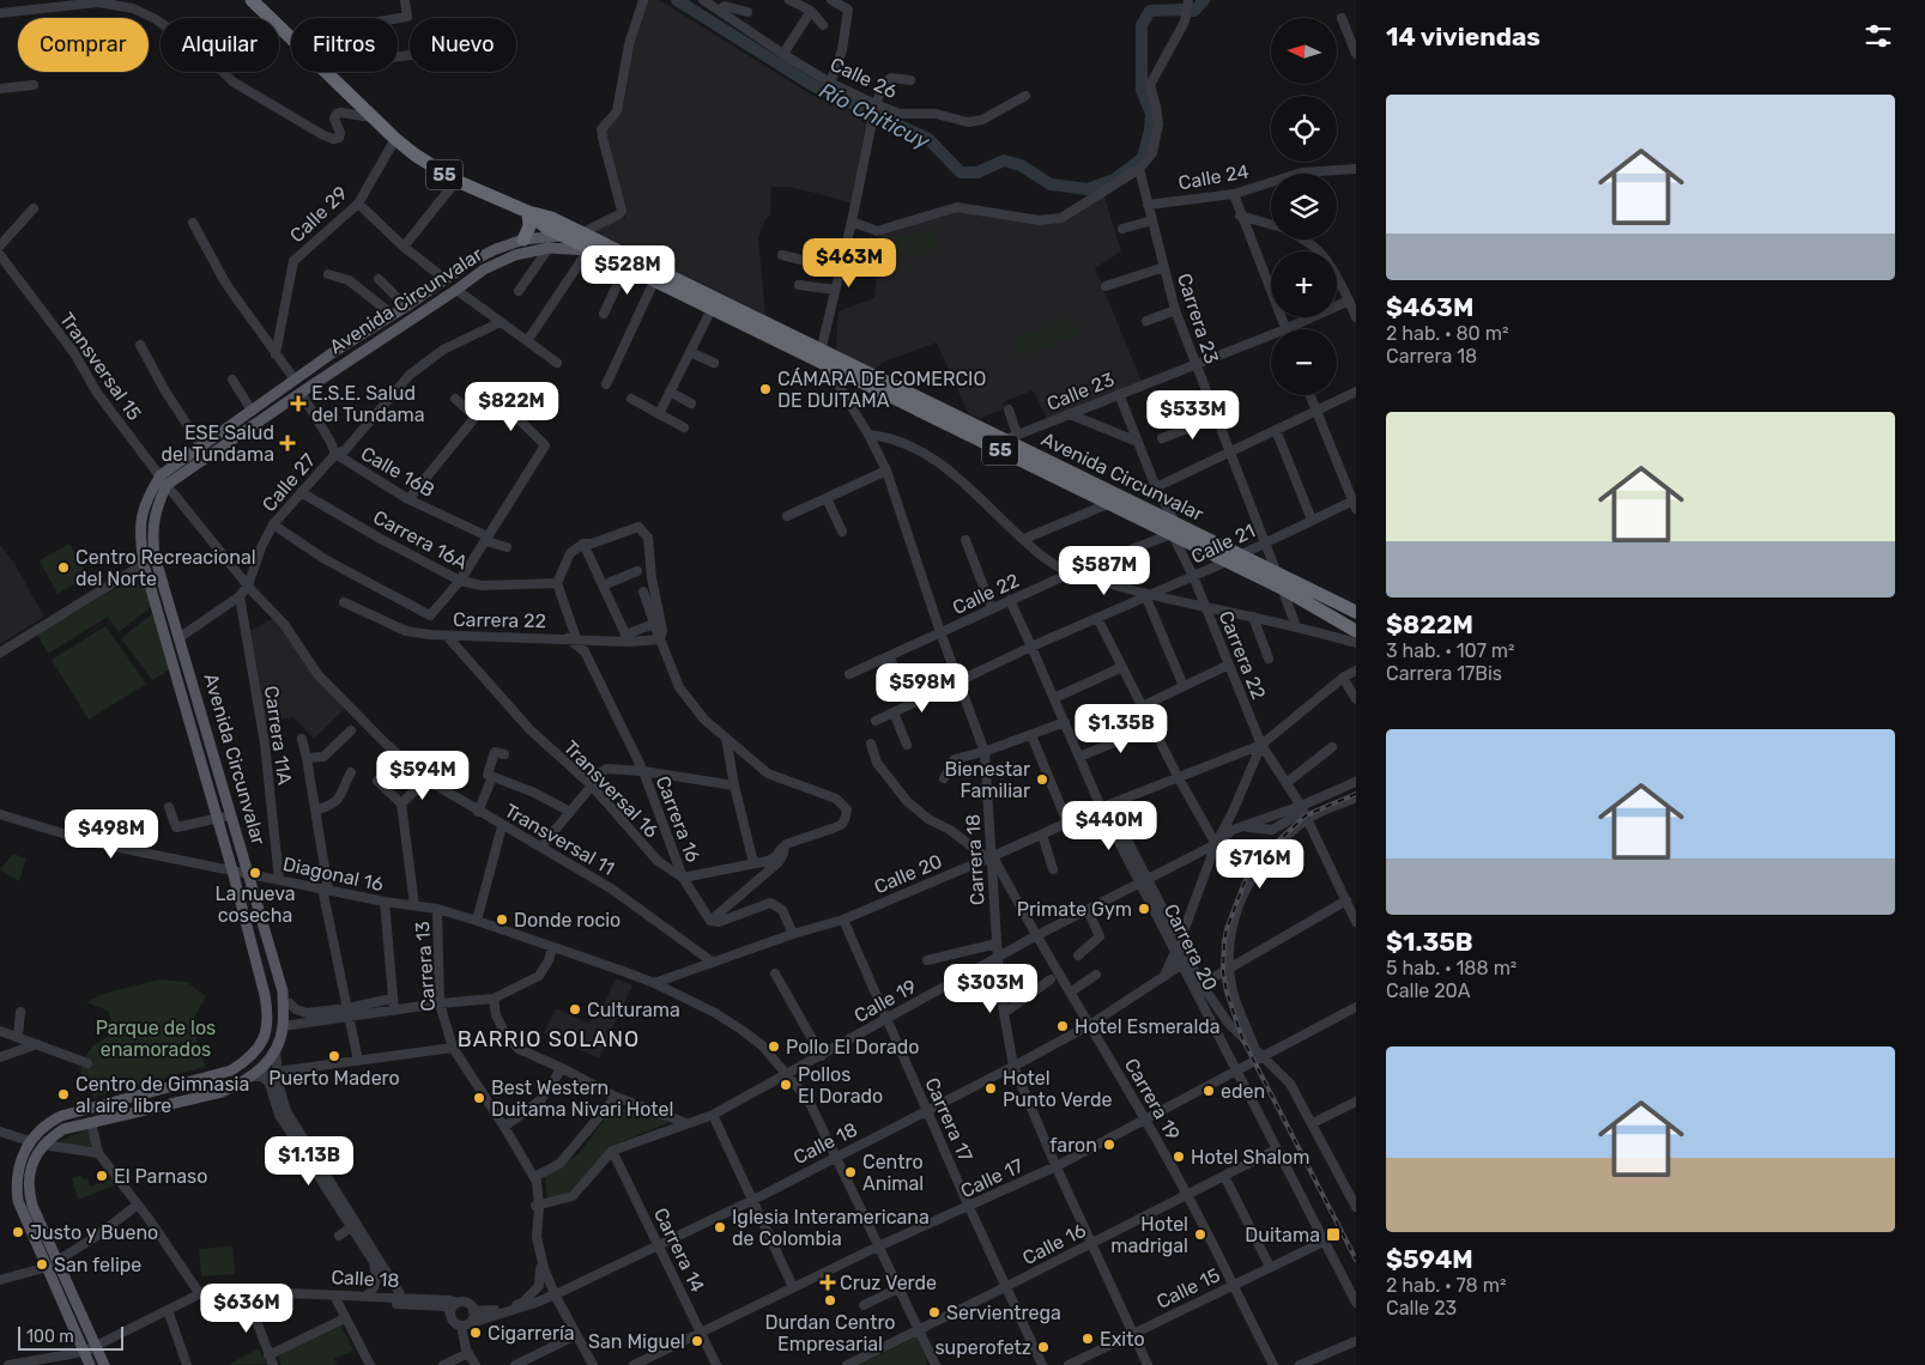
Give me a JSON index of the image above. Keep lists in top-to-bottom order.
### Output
{
  "streets": {
    "highway": ["55", "Avenida Circunvalar"],
    "street": [
      "Calle 26",
      "Calle 24",
      "Calle 29",
      "Carrera 23",
      "Transversal 15",
      "Calle 23",
      "Calle 16B",
      "Calle 27",
      "Carrera 16A",
      "Calle 21",
      "Calle 22",
      "Carrera 22",
      "Carrera 11A",
      "Transversal 16",
      "Carrera 16",
      "Transversal 11",
      "Carrera 18",
      "Diagonal 16",
      "Calle 20",
      "Carrera 20",
      "Carrera 13",
      "Calle 19",
      "Carrera 19",
      "Carrera 17",
      "Calle 18",
      "Calle 17",
      "Calle 16",
      "Carrera 14",
      "Calle 15"
    ]
  },
  "crossings": [
    ["55", "Calle 29"],
    ["55", "Avenida Circunvalar"],
    ["Calle 24", "Carrera 23"],
    ["Avenida Circunvalar", "Carrera 23"],
    ["Avenida Circunvalar", "Transversal 15"],
    ["Avenida Circunvalar", "Calle 23"],
    ["Avenida Circunvalar", "Calle 16B"],
    ["Avenida Circunvalar", "Calle 27"],
    ["Avenida Circunvalar", "Calle 21"],
    ["Avenida Circunvalar", "Calle 22"],
    ["Avenida Circunvalar", "Carrera 22"],
    ["Avenida Circunvalar", "Carrera 18"],
    ["Avenida Circunvalar", "Diagonal 16"],
    ["Avenida Circunvalar", "Calle 18"],
    ["Carrera 23", "Calle 23"],
    ["Carrera 23", "Calle 21"],
    ["Transversal 15", "Calle 27"],
    ["Transversal 15", "Transversal 11"],
    ["Calle 23", "Carrera 22"],
    ["Calle 16B", "Calle 27"],
    ["Calle 27", "Carrera 16A"],
    ["Calle 27", "Carrera 11A"],
    ["Calle 27", "Transversal 11"],
    ["Carrera 16A", "Carrera 16"],
    ["Calle 21", "Carrera 22"],
    ["Calle 21", "Carrera 18"],
    ["Calle 21", "Carrera 20"],
    ["Calle 22", "Carrera 22"],
    ["Calle 22", "Carrera 18"],
    ["Calle 22", "Carrera 20"],
    ["Carrera 22", "Transversal 16"],
    ["Carrera 22", "Carrera 16"],
    ["Carrera 22", "Calle 20"],
    ["Carrera 22", "Calle 19"],
    ["Carrera 11A", "Diagonal 16"],
    ["Transversal 16", "Carrera 16"],
    ["Transversal 11", "Calle 20"],
    ["Carrera 18", "Calle 20"],
    ["Carrera 18", "Calle 19"],
    ["Carrera 18", "Carrera 19"],
    ["Carrera 18", "Calle 18"],
    ["Carrera 18", "Calle 17"],
    ["Carrera 18", "Calle 16"],
    ["Carrera 18", "Calle 15"],
    ["Diagonal 16", "Calle 20"],
    ["Diagonal 16", "Carrera 13"],
    ["Calle 20", "Carrera 20"],
    ["Calle 20", "Carrera 19"],
    ["Calle 20", "Carrera 17"],
    ["Carrera 20", "Calle 19"],
    ["Carrera 20", "Calle 18"],
    ["Carrera 20", "Calle 17"],
    ["Carrera 20", "Calle 16"],
    ["Carrera 20", "Calle 15"],
    ["Calle 19", "Carrera 19"],
    ["Calle 19", "Carrera 17"],
    ["Calle 19", "Carrera 14"],
    ["Carrera 19", "Calle 18"],
    ["Carrera 19", "Calle 17"],
    ["Carrera 19", "Calle 16"],
    ["Carrera 19", "Calle 15"],
    ["Carrera 17", "Calle 18"],
    ["Carrera 17", "Calle 17"],
    ["Carrera 17", "Calle 16"],
    ["Calle 18", "Carrera 14"],
    ["Calle 17", "Carrera 14"]
  ],
  "districts": ["BARRIO SOLANO"],
  "water": ["Río Chiticuy"],
  "parks": ["Parque de los enamorados"],
  "places": {
    "other": [
      "CÁMARA DE COMERCIO DE DUITAMA",
      "Centro Recreacional del Norte",
      "Bienestar Familiar",
      "La nueva cosecha",
      "Primate Gym",
      "Donde rocio",
      "Culturama",
      "Hotel Esmeralda",
      "Pollo El Dorado",
      "Puerto Madero",
      "Pollos El Dorado",
      "Hotel Punto Verde",
      "eden",
      "Centro de Gimnasia al aire libre",
      "Best Western Duitama Nivari Hotel",
      "faron",
      "Hotel Shalom",
      "Centro Animal",
      "El Parnaso",
      "Iglesia Interamericana de Colombia",
      "Justo y Bueno",
      "Hotel madrigal",
      "San felipe",
      "Durdan Centro Empresarial",
      "Servientrega",
      "Cigarrería",
      "Exito",
      "San Miguel",
      "superofetz"
    ],
    "health": ["E.S.E. Salud del Tundama", "ESE Salud del Tundama", "Cruz Verde"],
    "transit": ["Duitama"]
  },
  "scale_bar": "100 m",
  "north": "left",
  "page": {
    "heading": "14 viviendas",
    "map_buttons": ["+", "−"],
    "chip": [
      "Comprar",
      "Alquilar",
      "Filtros",
      "Nuevo"
    ],
    "list": [
      {
        "name": "$463M",
        "note": "2 hab. · 80 m² · Carrera 18"
      },
      {
        "name": "$822M",
        "note": "3 hab. · 107 m² · Carrera 17Bis"
      },
      {
        "name": "$1.35B",
        "note": "5 hab. · 188 m² · Calle 20A"
      },
      {
        "name": "$594M",
        "note": "2 hab. · 78 m² · Calle 23"
      }
    ],
    "price": [
      "$463M",
      "$528M",
      "$822M",
      "$533M",
      "$587M",
      "$598M",
      "$1.35B",
      "$594M",
      "$440M",
      "$498M",
      "$716M",
      "$303M",
      "$1.13B",
      "$636M"
    ],
    "scale": "100 m"
  }
}
